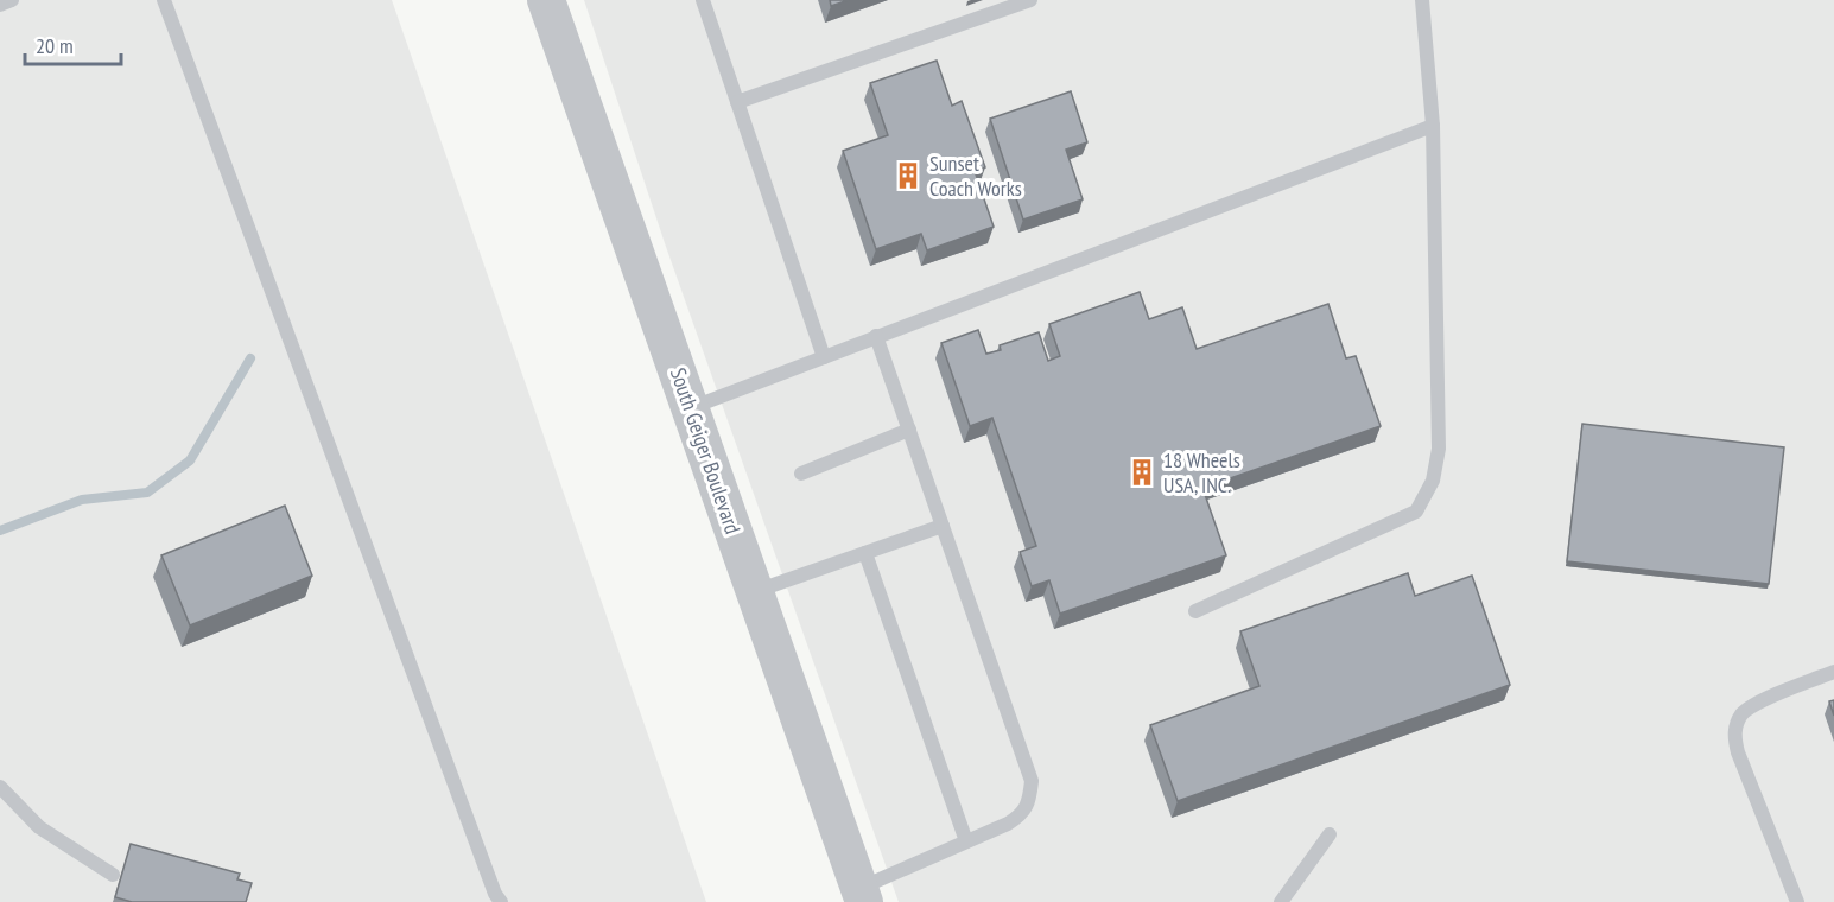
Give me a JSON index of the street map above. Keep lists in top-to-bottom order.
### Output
{
  "streets": {
    "street": ["South Geiger Boulevard"]
  },
  "places": {
    "building": ["Sunset Coach Works", "18 Wheels USA, INC."]
  },
  "scale_bar": "20 m"
}
